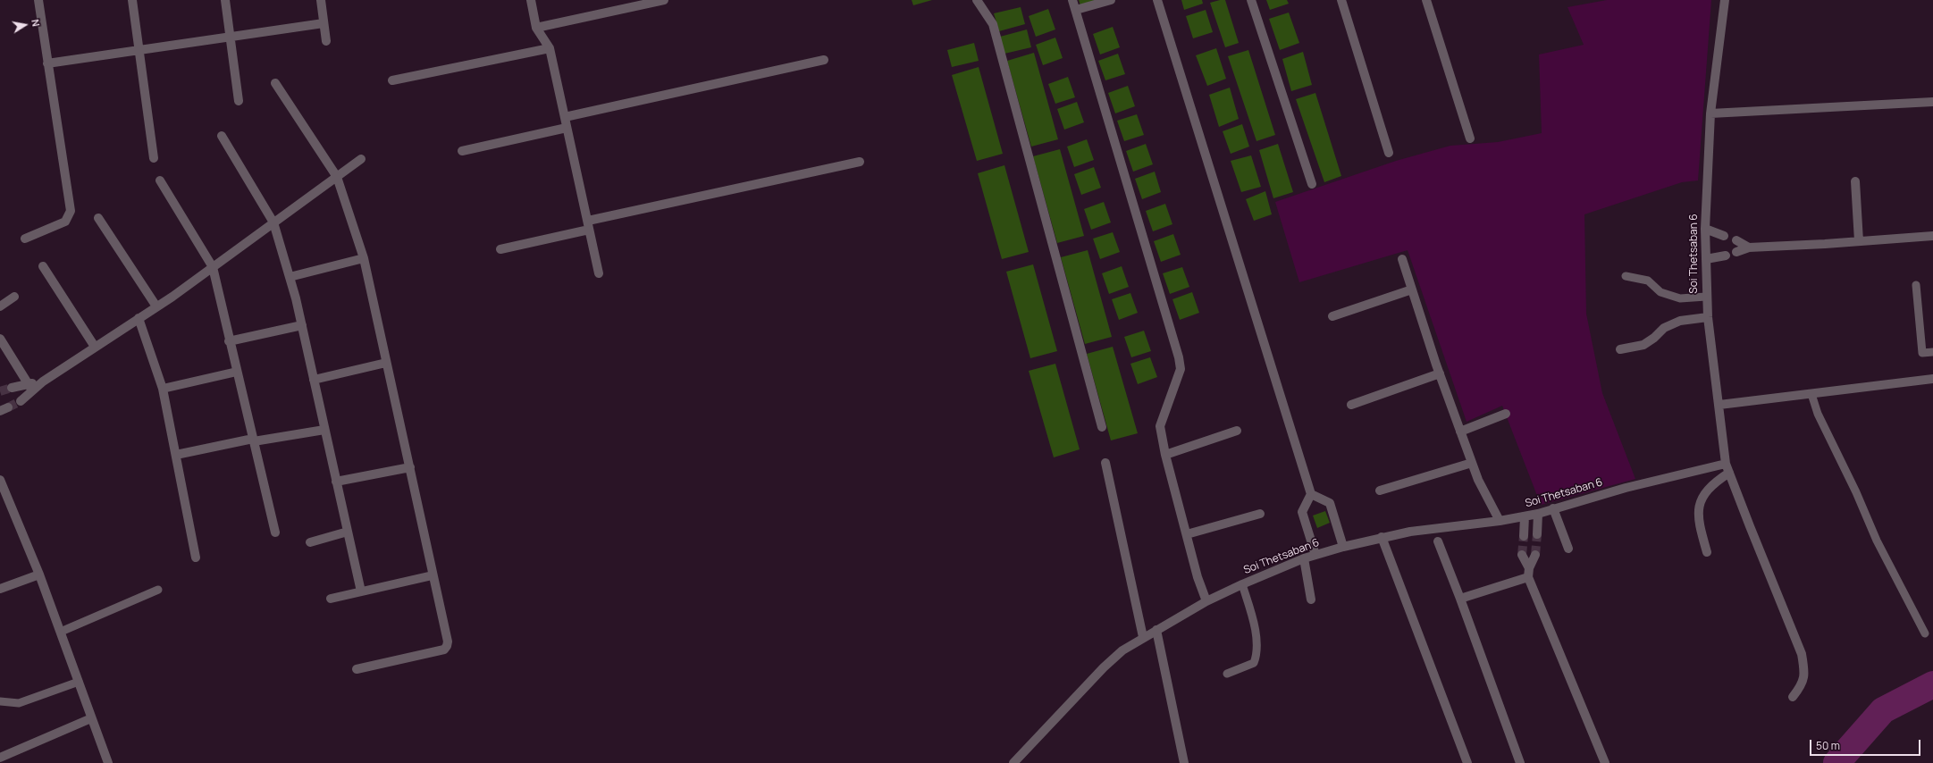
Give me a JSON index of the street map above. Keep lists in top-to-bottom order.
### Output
{
  "streets": {
    "street": ["Soi Thetsaban 6"]
  },
  "scale_bar": "50 m",
  "north": "right"
}
